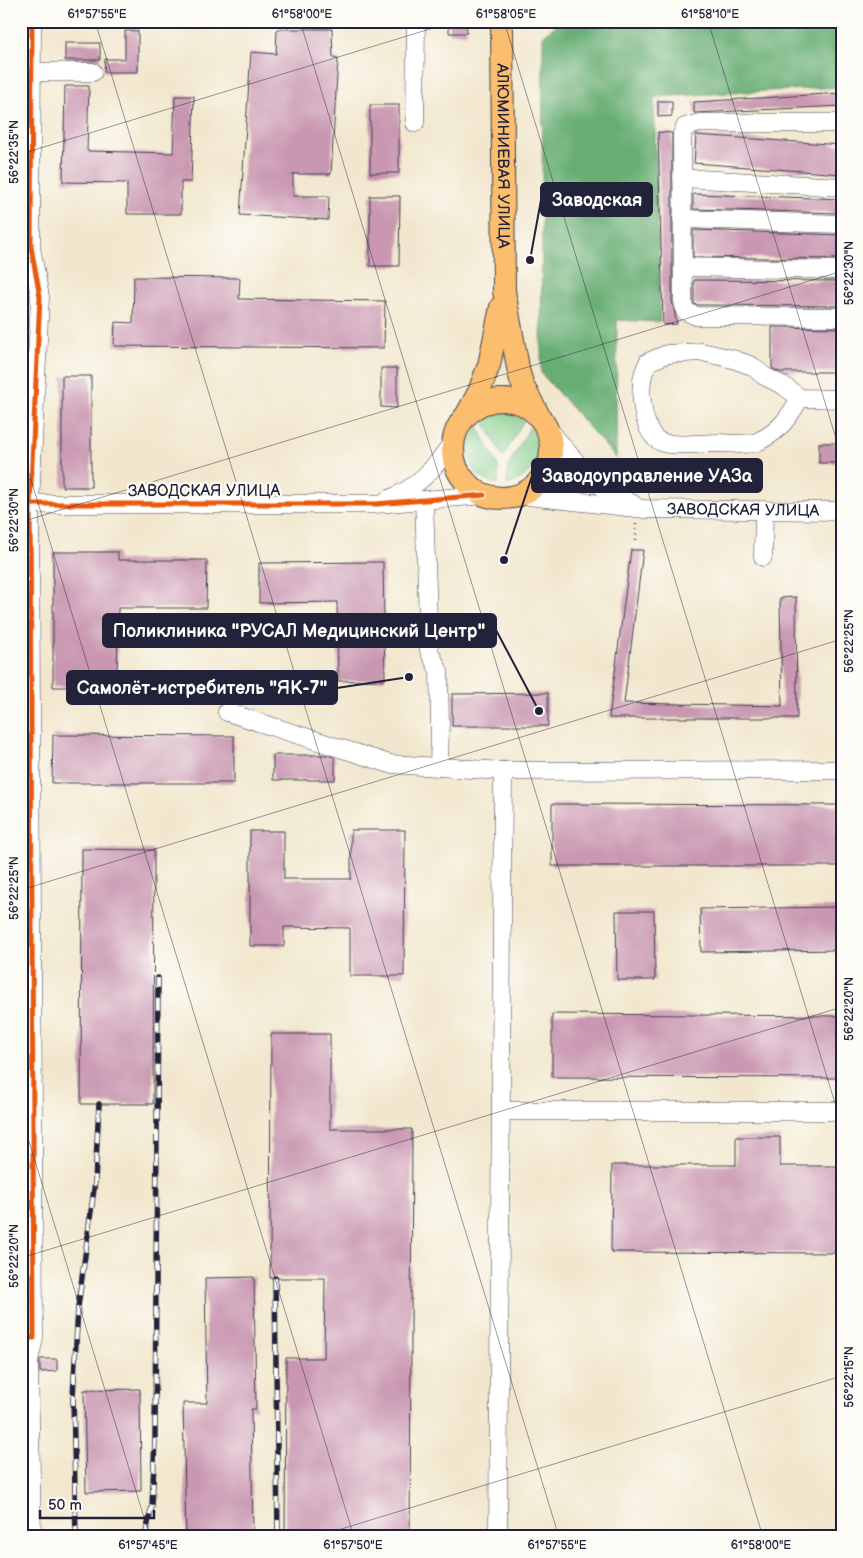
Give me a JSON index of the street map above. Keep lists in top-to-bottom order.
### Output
{
  "streets": {
    "main road": ["АЛЮМИНИЕВАЯ УЛИЦА"],
    "street": ["ЗАВОДСКАЯ УЛИЦА"]
  },
  "places": [
    "Заводская",
    "Заводоуправление УАЗа",
    "Самолёт-истребитель \"ЯК-7\"",
    "Поликлиника \"РУСАЛ Медицинский Центр\""
  ],
  "scale_bar": "50 m",
  "coordinates": [
    "61°57'55\"E",
    "61°58'00\"E",
    "61°58'05\"E",
    "61°58'10\"E",
    "56°22'35\"N",
    "56°22'30\"N",
    "56°22'25\"N",
    "56°22'20\"N",
    "56°22'15\"N",
    "61°57'45\"E",
    "61°57'50\"E"
  ]
}
